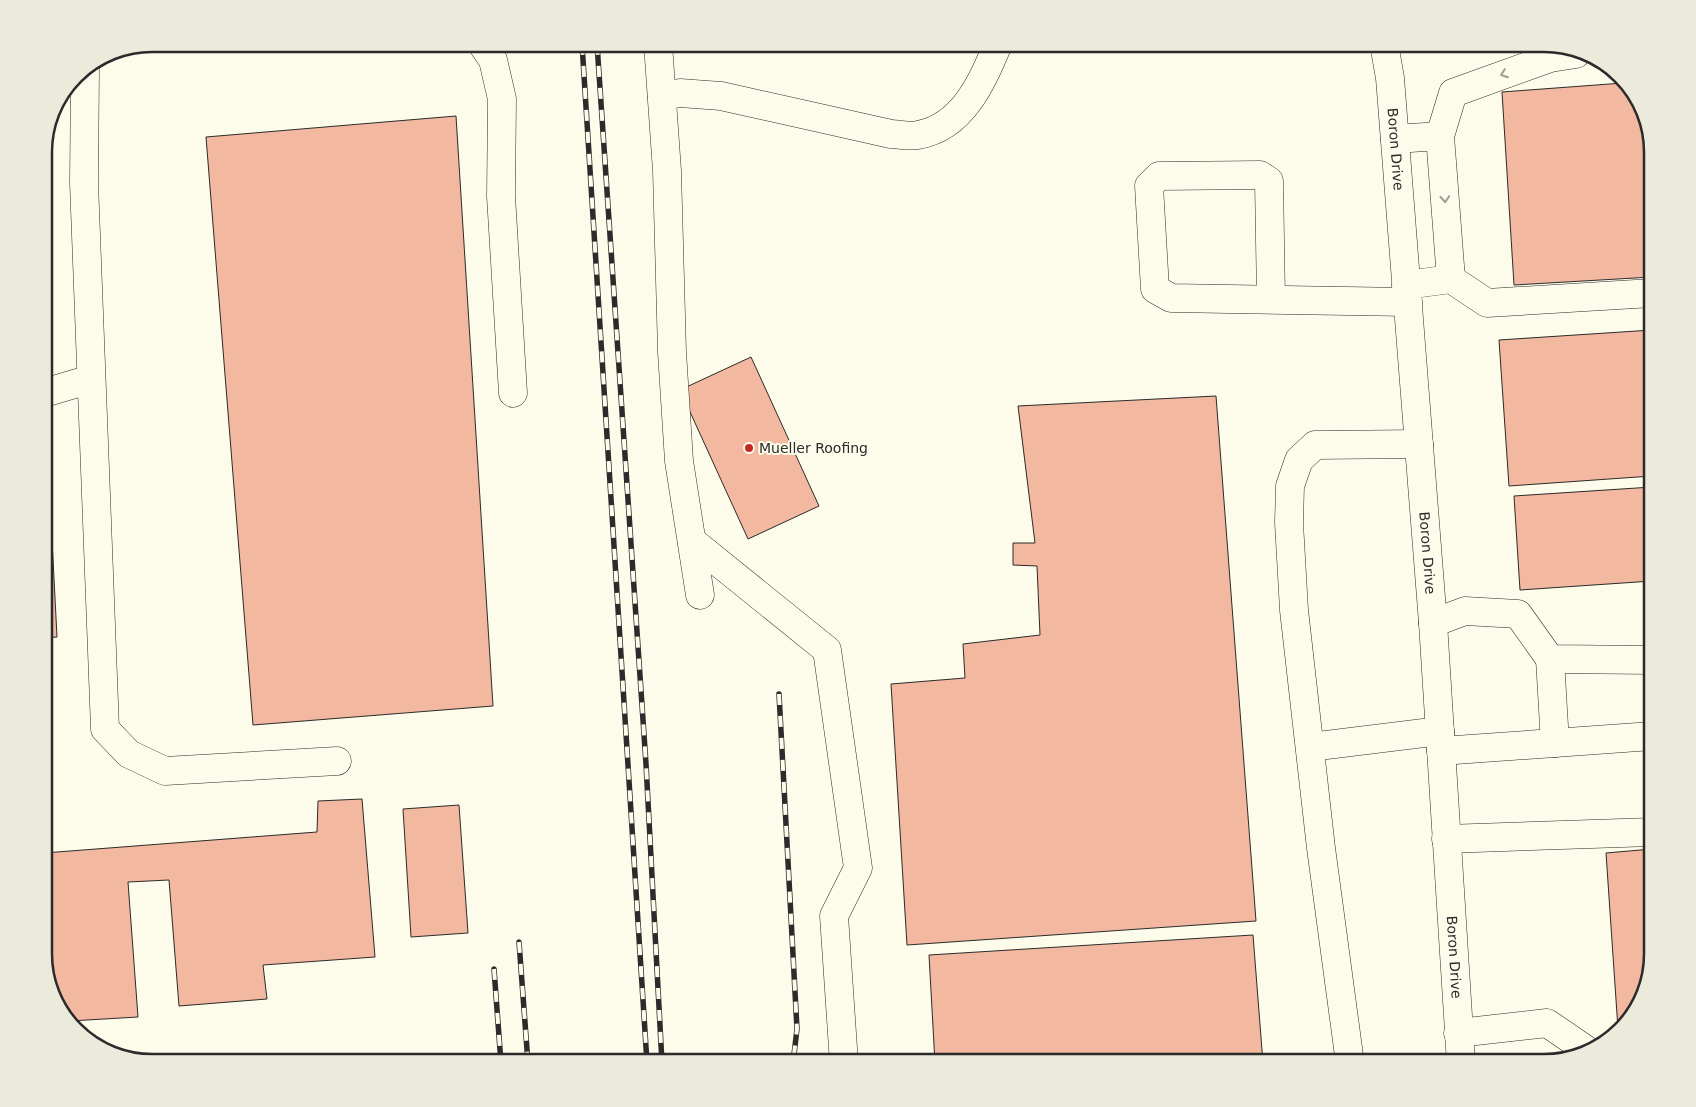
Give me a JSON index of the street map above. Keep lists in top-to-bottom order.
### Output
{
  "streets": {
    "street": ["Boron Drive"]
  },
  "places": ["Mueller Roofing"]
}
